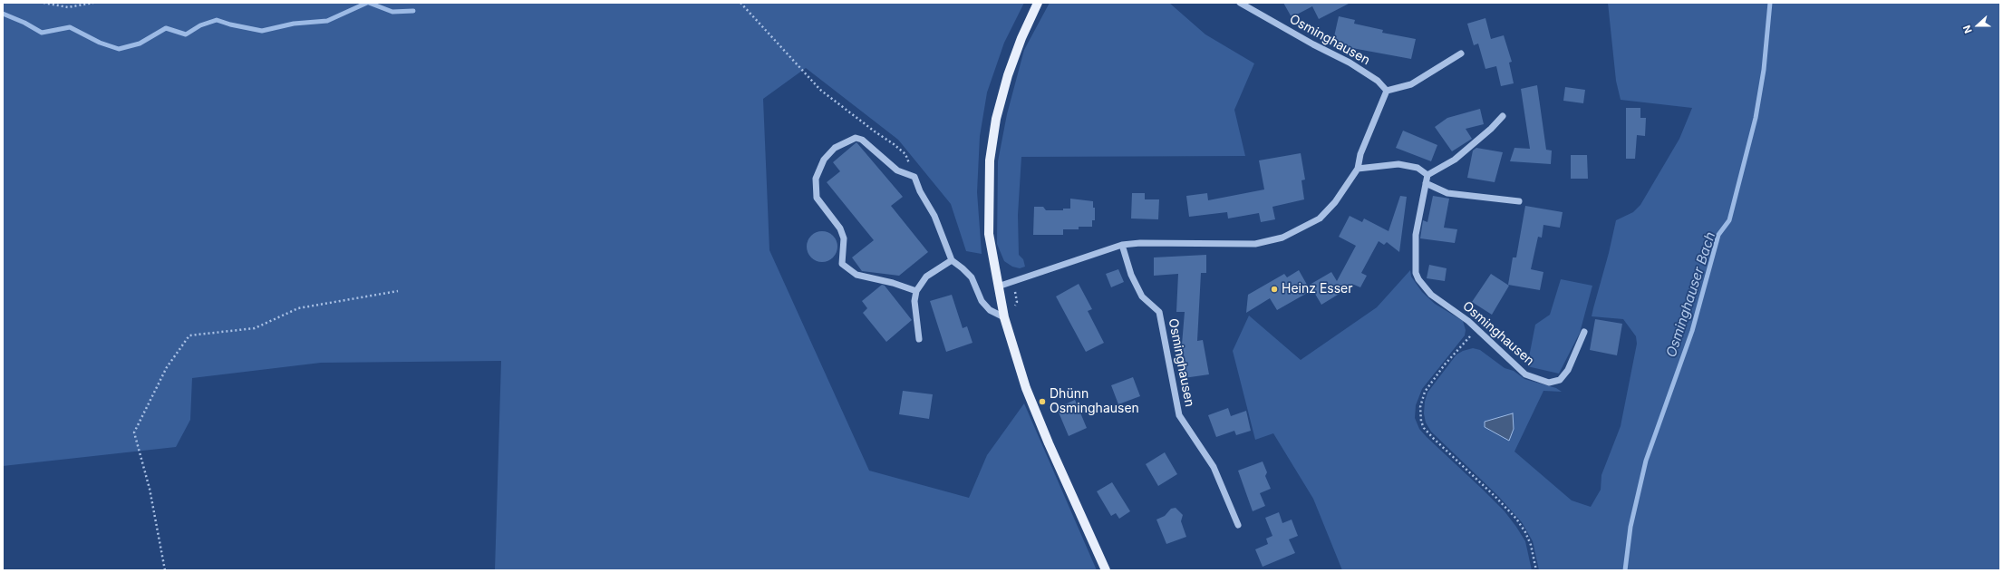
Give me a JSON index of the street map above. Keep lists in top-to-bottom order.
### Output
{
  "streets": {
    "street": ["Osminghausen"]
  },
  "water": ["Osminghauser Bach"],
  "places": ["Heinz Esser", "Dhünn Osminghausen"],
  "north": "left"
}
